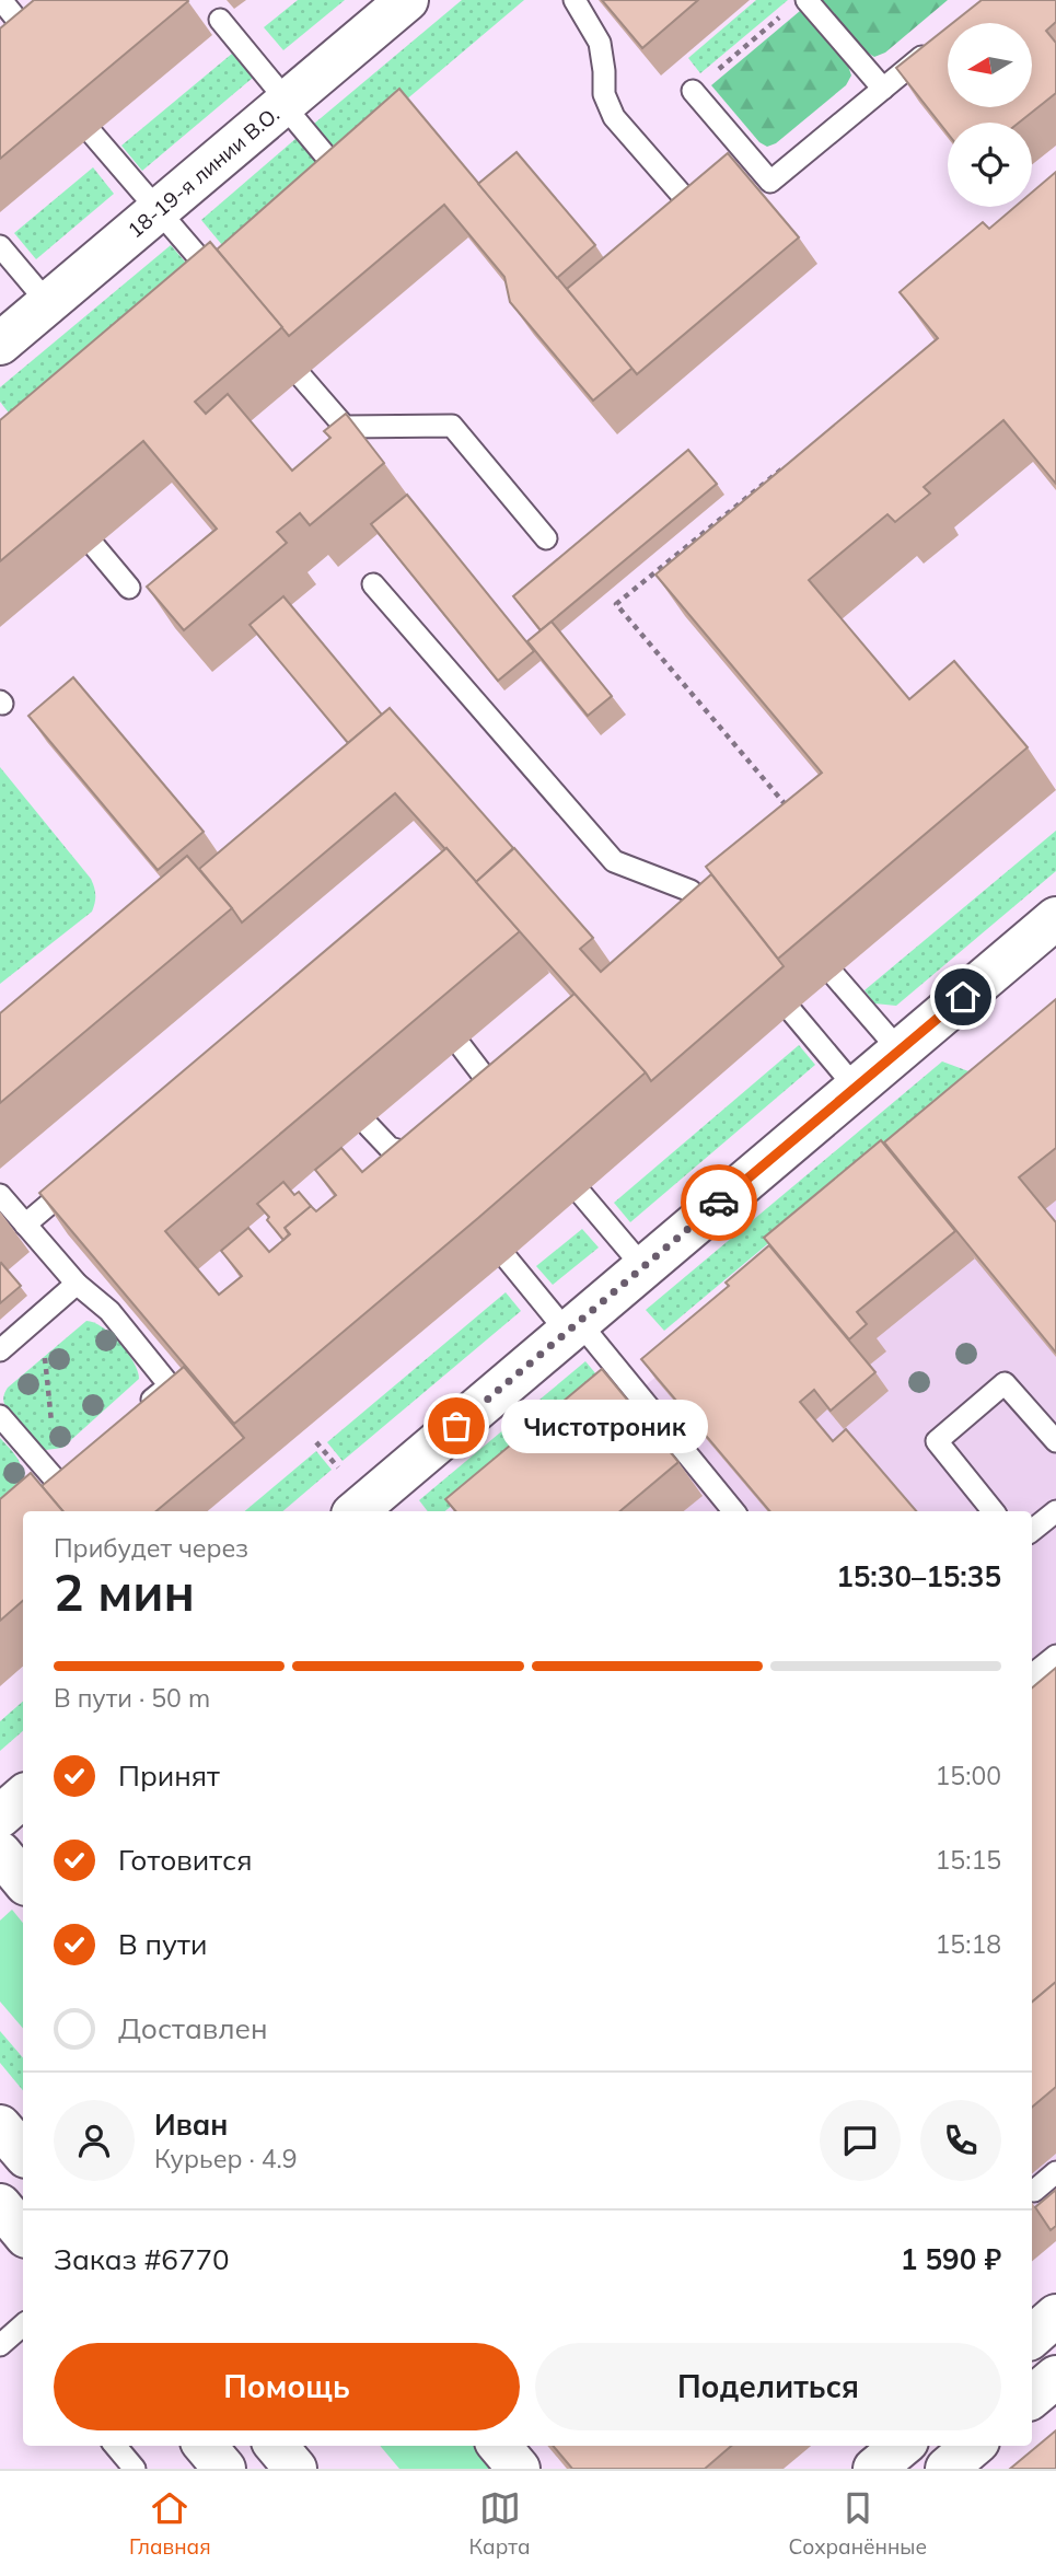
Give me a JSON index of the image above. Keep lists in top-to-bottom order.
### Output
{
  "streets": {
    "street": ["18-19-я линии В.О."]
  },
  "places": ["Чистотроник"],
  "north": "left",
  "page": {
    "bubble": "Чистотроник",
    "heading": ["2 мин", "Прибудет через", "15:30–15:35"],
    "panel": [
      "Иван",
      "Курьер · 4.9",
      "Заказ #6770",
      "1 590 ₽"
    ],
    "bar": "В пути · 50 m",
    "list": [
      ["Принят", "15:00"],
      ["Готовится", "15:15"],
      ["В пути", "15:18"],
      "Доставлен"
    ],
    "buttons": ["Помощь", "Поделиться"],
    "tabs": ["Главная", "Карта", "Сохранённые"]
  }
}
